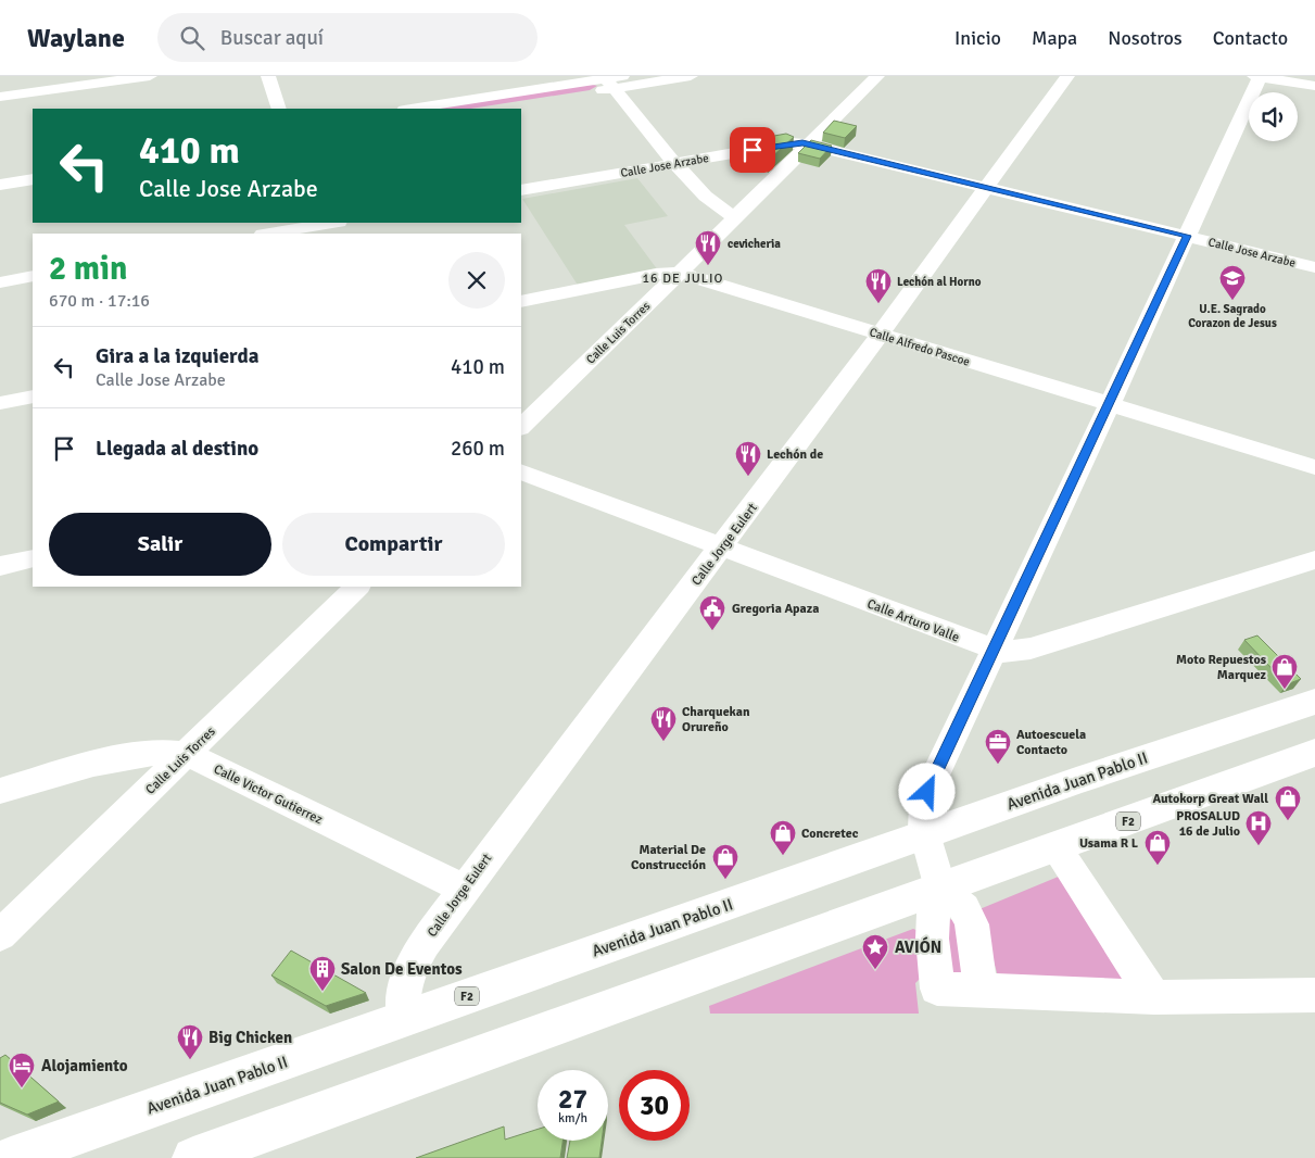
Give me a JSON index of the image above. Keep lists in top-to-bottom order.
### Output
{
  "streets": {
    "highway": ["Avenida Juan Pablo II", "F2"],
    "street": [
      "Calle Jose Arzabe",
      "Calle Luis Torres",
      "Calle Alfredo Pascoe",
      "Calle Jorge Eulert",
      "Calle Arturo Valle",
      "Calle Victor Gutierrez"
    ]
  },
  "crossings": [
    ["Calle Jose Arzabe", "Calle Luis Torres"],
    ["Calle Jose Arzabe", "Calle Jorge Eulert"],
    ["Calle Luis Torres", "Calle Alfredo Pascoe"],
    ["Calle Luis Torres", "Calle Victor Gutierrez"],
    ["Calle Alfredo Pascoe", "Calle Jorge Eulert"],
    ["Calle Jorge Eulert", "Calle Arturo Valle"],
    ["Calle Jorge Eulert", "Avenida Juan Pablo II"],
    ["Calle Jorge Eulert", "Calle Victor Gutierrez"]
  ],
  "districts": ["16 DE JULIO"],
  "places": {
    "restaurant": [
      "cevicheria",
      "Lechón al Horno",
      "Lechón de",
      "Charquekan Orureño",
      "Big Chicken"
    ],
    "school or university": ["U.E. Sagrado Corazon de Jesus"],
    "public building": ["Gregoria Apaza"],
    "shop": [
      "Moto Repuestos Marquez",
      "Autokorp Great Wall",
      "Concretec",
      "Usama R L",
      "Material De Construcción"
    ],
    "office": ["Autoescuela Contacto"],
    "hospital": ["PROSALUD 16 de Julio"],
    "place": ["AVIÓN"],
    "building": ["Salon De Eventos"],
    "hotel": ["Alojamiento"]
  },
  "page": {
    "header": "Waylane",
    "search": "Buscar aquí",
    "nav": [
      "Inicio",
      "Mapa",
      "Nosotros",
      "Contacto"
    ],
    "turn": ["410 m", "Calle Jose Arzabe"],
    "heading": ["2 min", "670 m · 17:16"],
    "list": [
      {
        "name": "Gira a la izquierda",
        "note": "Calle Jose Arzabe",
        "value": "410 m"
      },
      {
        "name": "Llegada al destino",
        "value": "260 m"
      }
    ],
    "buttons": ["Salir", "Compartir"],
    "speed": "27 km/h",
    "limit": "30"
  }
}
